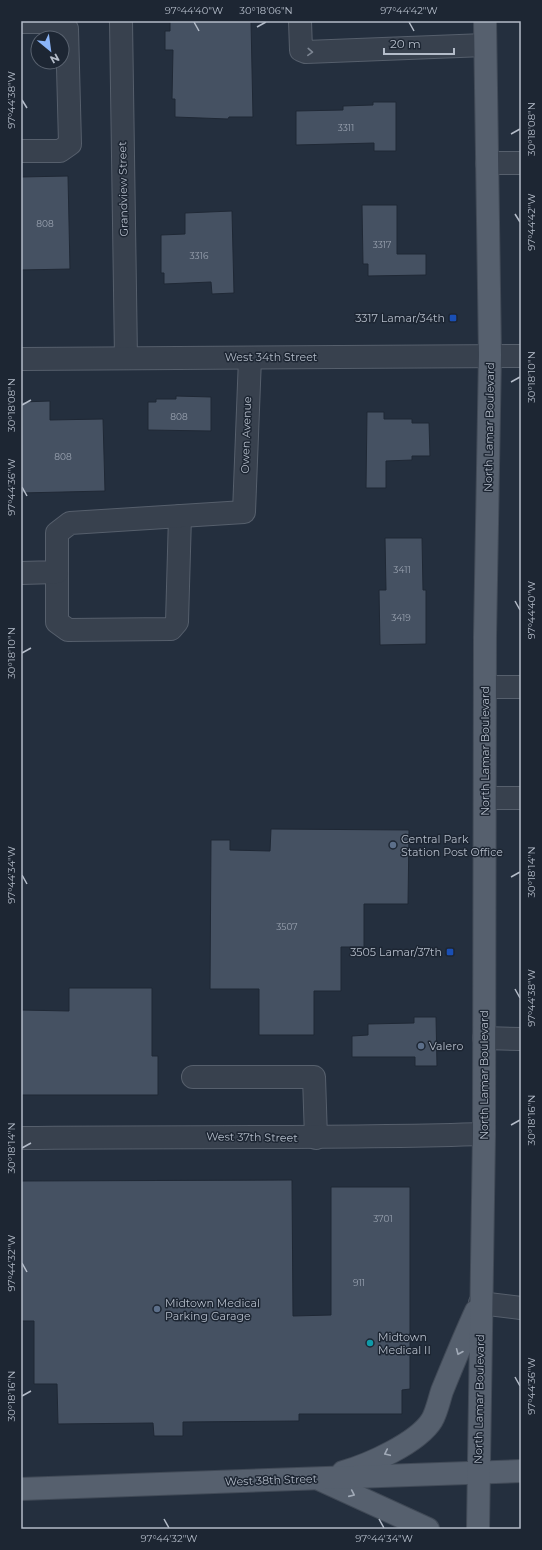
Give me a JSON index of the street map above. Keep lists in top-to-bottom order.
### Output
{
  "streets": {
    "main road": ["North Lamar Boulevard", "West 38th Street"],
    "street": [
      "Grandview Street",
      "West 34th Street",
      "Owen Avenue",
      "West 37th Street"
    ]
  },
  "crossings": [
    ["Grandview Street", "West 34th Street"],
    ["West 34th Street", "North Lamar Boulevard"],
    ["West 34th Street", "Owen Avenue"],
    ["North Lamar Boulevard", "West 37th Street"],
    ["North Lamar Boulevard", "West 38th Street"]
  ],
  "places": {
    "transit": ["3317 Lamar/34th", "3505 Lamar/37th"],
    "other": [
      "Central Park Station Post Office",
      "Valero",
      "Midtown Medical Parking Garage",
      "Midtown Medical II"
    ]
  },
  "house_numbers": [
    "3311",
    "808",
    "3317",
    "3316",
    "808",
    "808",
    "3411",
    "3419",
    "3507",
    "3701",
    "911"
  ],
  "scale_bar": "20 m",
  "north": "bottom right",
  "coordinates": [
    "97°44'40\"W",
    "30°18'06\"N",
    "97°44'42\"W",
    "97°44'38\"W",
    "30°18'08\"N",
    "30°18'10\"N",
    "97°44'36\"W",
    "30°18'14\"N",
    "97°44'34\"W",
    "30°18'16\"N",
    "97°44'32\"W"
  ]
}
